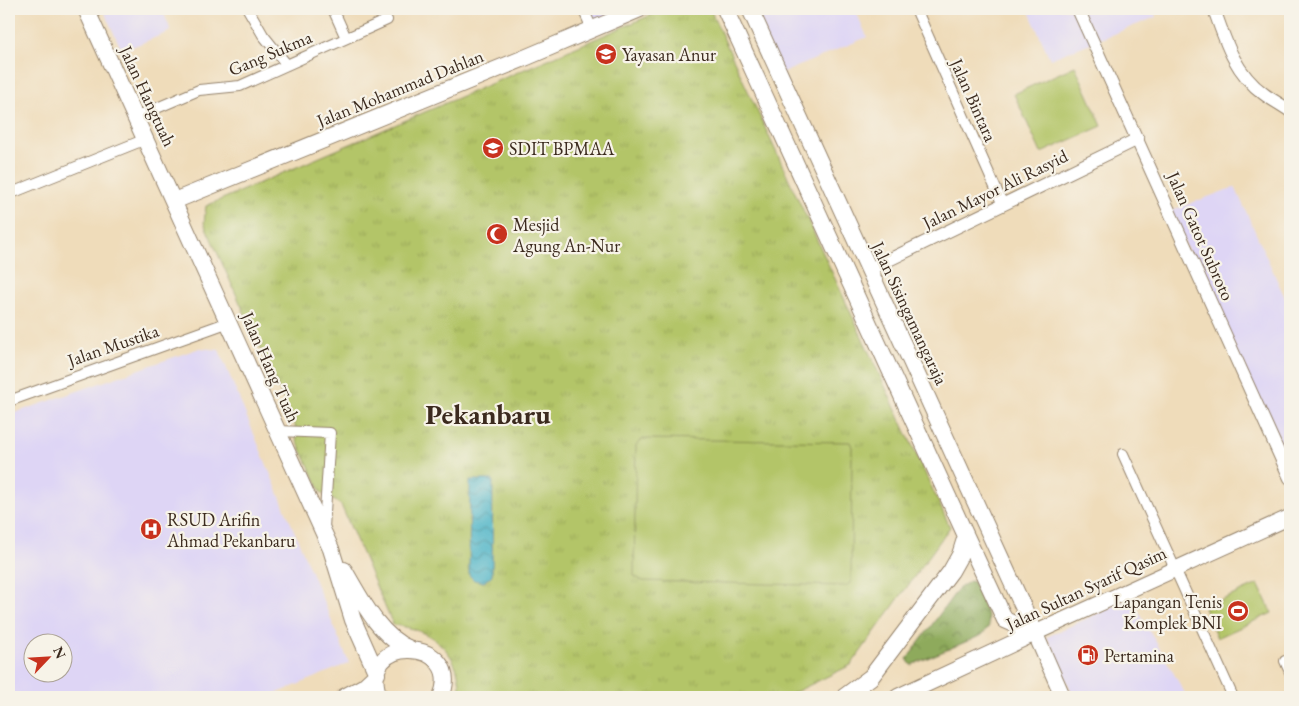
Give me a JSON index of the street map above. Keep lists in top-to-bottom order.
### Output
{
  "streets": {
    "main road": [
      "Jalan Mohammad Dahlan",
      "Jalan Hangtuah",
      "Jalan Sisingamangaraja",
      "Jalan Hang Tuah",
      "Jalan Sultan Syarif Qasim"
    ],
    "street": [
      "Gang Sukma",
      "Jalan Bintara",
      "Jalan Mayor Ali Rasyid",
      "Jalan Gatot Subroto",
      "Jalan Mustika"
    ]
  },
  "crossings": [
    ["Gang Sukma", "Jalan Hangtuah"],
    ["Jalan Mohammad Dahlan", "Jalan Hangtuah"],
    ["Jalan Mohammad Dahlan", "Jalan Hang Tuah"],
    ["Jalan Hangtuah", "Jalan Hang Tuah"],
    ["Jalan Bintara", "Jalan Mayor Ali Rasyid"],
    ["Jalan Mayor Ali Rasyid", "Jalan Gatot Subroto"],
    ["Jalan Mayor Ali Rasyid", "Jalan Sisingamangaraja"],
    ["Jalan Sisingamangaraja", "Jalan Sultan Syarif Qasim"],
    ["Jalan Mustika", "Jalan Hang Tuah"]
  ],
  "districts": ["Pekanbaru"],
  "places": {
    "school or university": ["Yayasan Anur", "SDIT BPMAA"],
    "mosque": ["Mesjid Agung An-Nur"],
    "hospital": ["RSUD Arifin Ahmad Pekanbaru"],
    "sports": ["Lapangan Tenis Komplek BNI"],
    "fuel station": ["Pertamina"]
  },
  "north": "top right"
}
